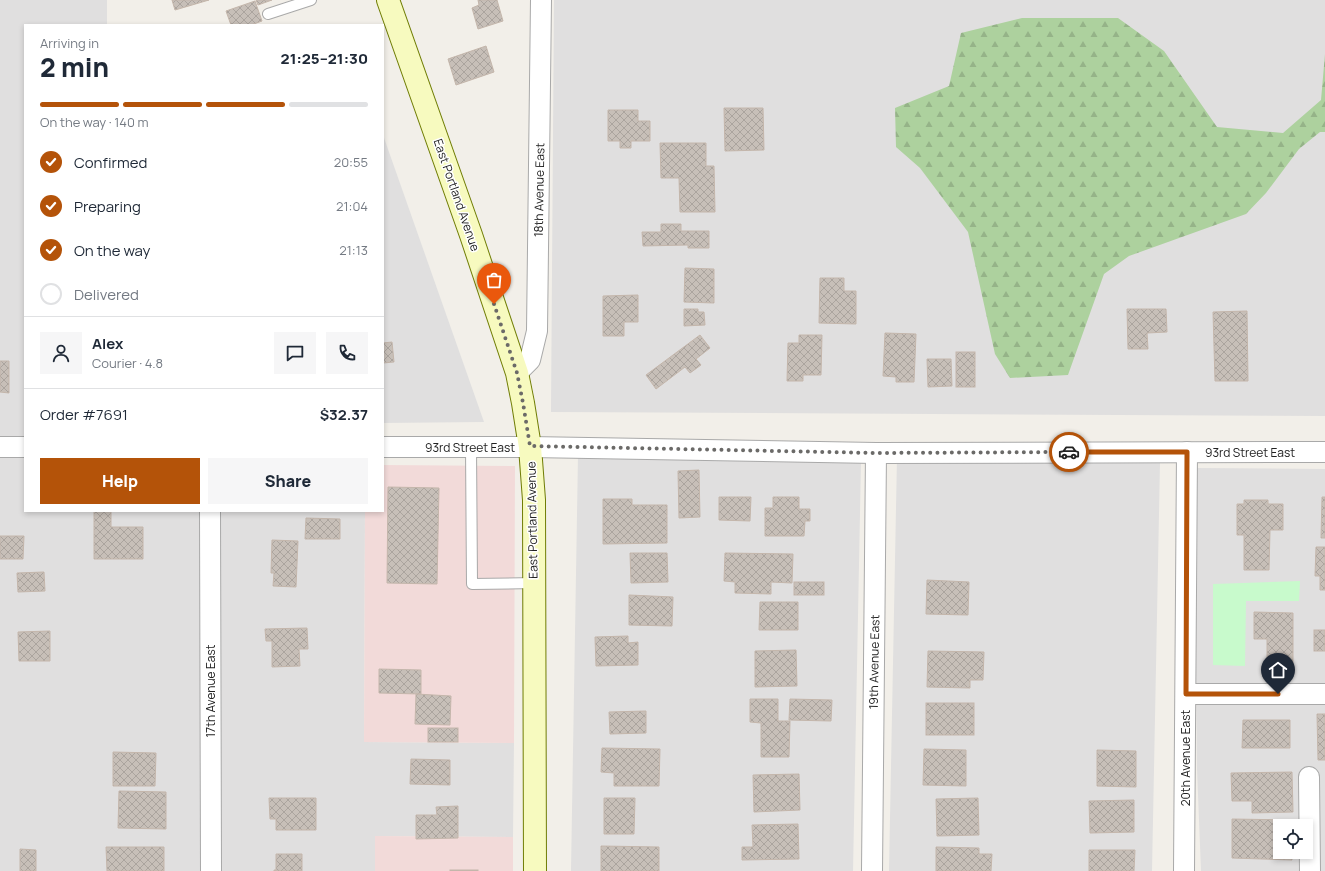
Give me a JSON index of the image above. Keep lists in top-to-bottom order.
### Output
{
  "streets": {
    "main road": ["East Portland Avenue"],
    "street": [
      "18th Avenue East",
      "93rd Street East",
      "19th Avenue East",
      "17th Avenue East",
      "20th Avenue East"
    ]
  },
  "crossings": [
    ["18th Avenue East", "East Portland Avenue"],
    ["East Portland Avenue", "93rd Street East"],
    ["93rd Street East", "19th Avenue East"],
    ["93rd Street East", "20th Avenue East"]
  ],
  "page": {
    "heading": ["2 min", "Arriving in", "21:25–21:30"],
    "panel": [
      "Alex",
      "Courier · 4.8",
      "Order #7691",
      "$32.37"
    ],
    "bar": "On the way · 140 m",
    "list": [
      ["Confirmed", "20:55"],
      ["Preparing", "21:04"],
      ["On the way", "21:13"],
      "Delivered"
    ],
    "buttons": ["Help", "Share"]
  }
}
